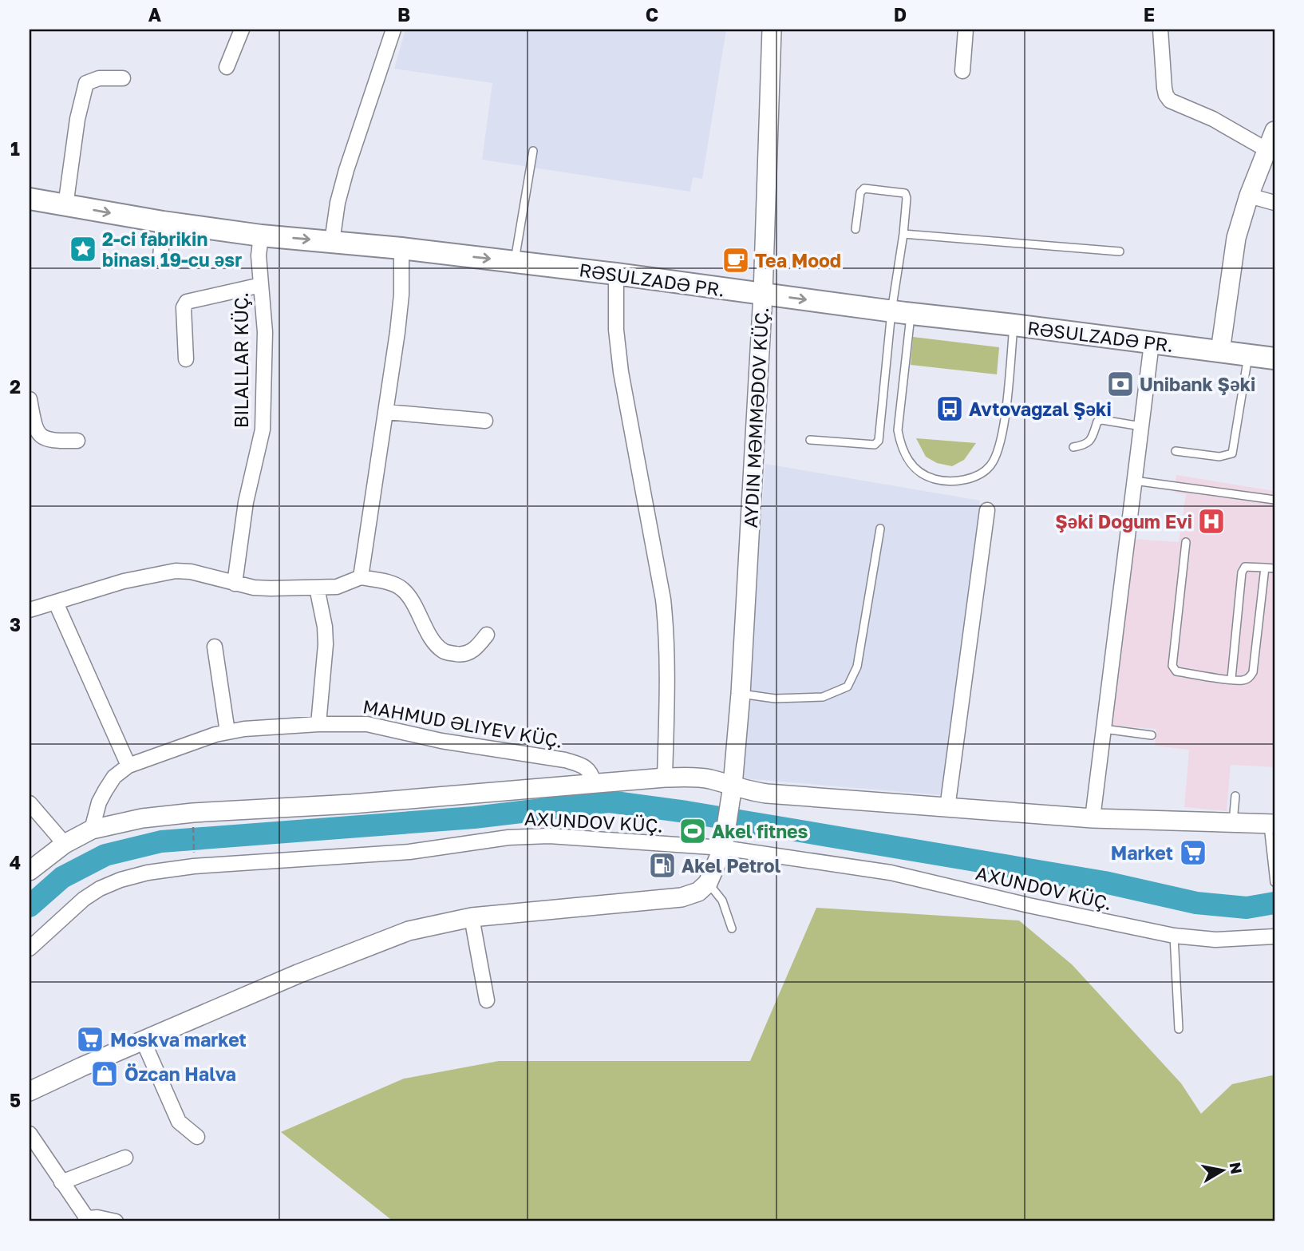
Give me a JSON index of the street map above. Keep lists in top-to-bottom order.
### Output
{
  "streets": {
    "main road": ["RƏSULZADƏ PR."],
    "street": ["BILALLAR KÜÇ.", "MAHMUD ƏLIYEV KÜÇ.", "AXUNDOV KÜÇ."]
  },
  "crossings": [
    ["RƏSULZADƏ PR.", "BILALLAR KÜÇ."]
  ],
  "places": {
    "place": ["2-ci fabrikin binası 19-cu əsr"],
    "cafe": ["Tea Mood"],
    "bank": ["Unibank Şəki"],
    "bus stop": ["Avtovağzal Şəki"],
    "hospital": ["Şəki Doğum Evi"],
    "sports": ["Akel fitnes"],
    "supermarket": ["Market", "Moskva market"],
    "fuel station": ["Akel Petrol"],
    "shop": ["Özcan Halva"]
  },
  "north": "right",
  "grid": {
    "columns": [
      "A",
      "B",
      "C",
      "D",
      "E"
    ],
    "rows": [
      "1",
      "2",
      "3",
      "4",
      "5"
    ]
  }
}
